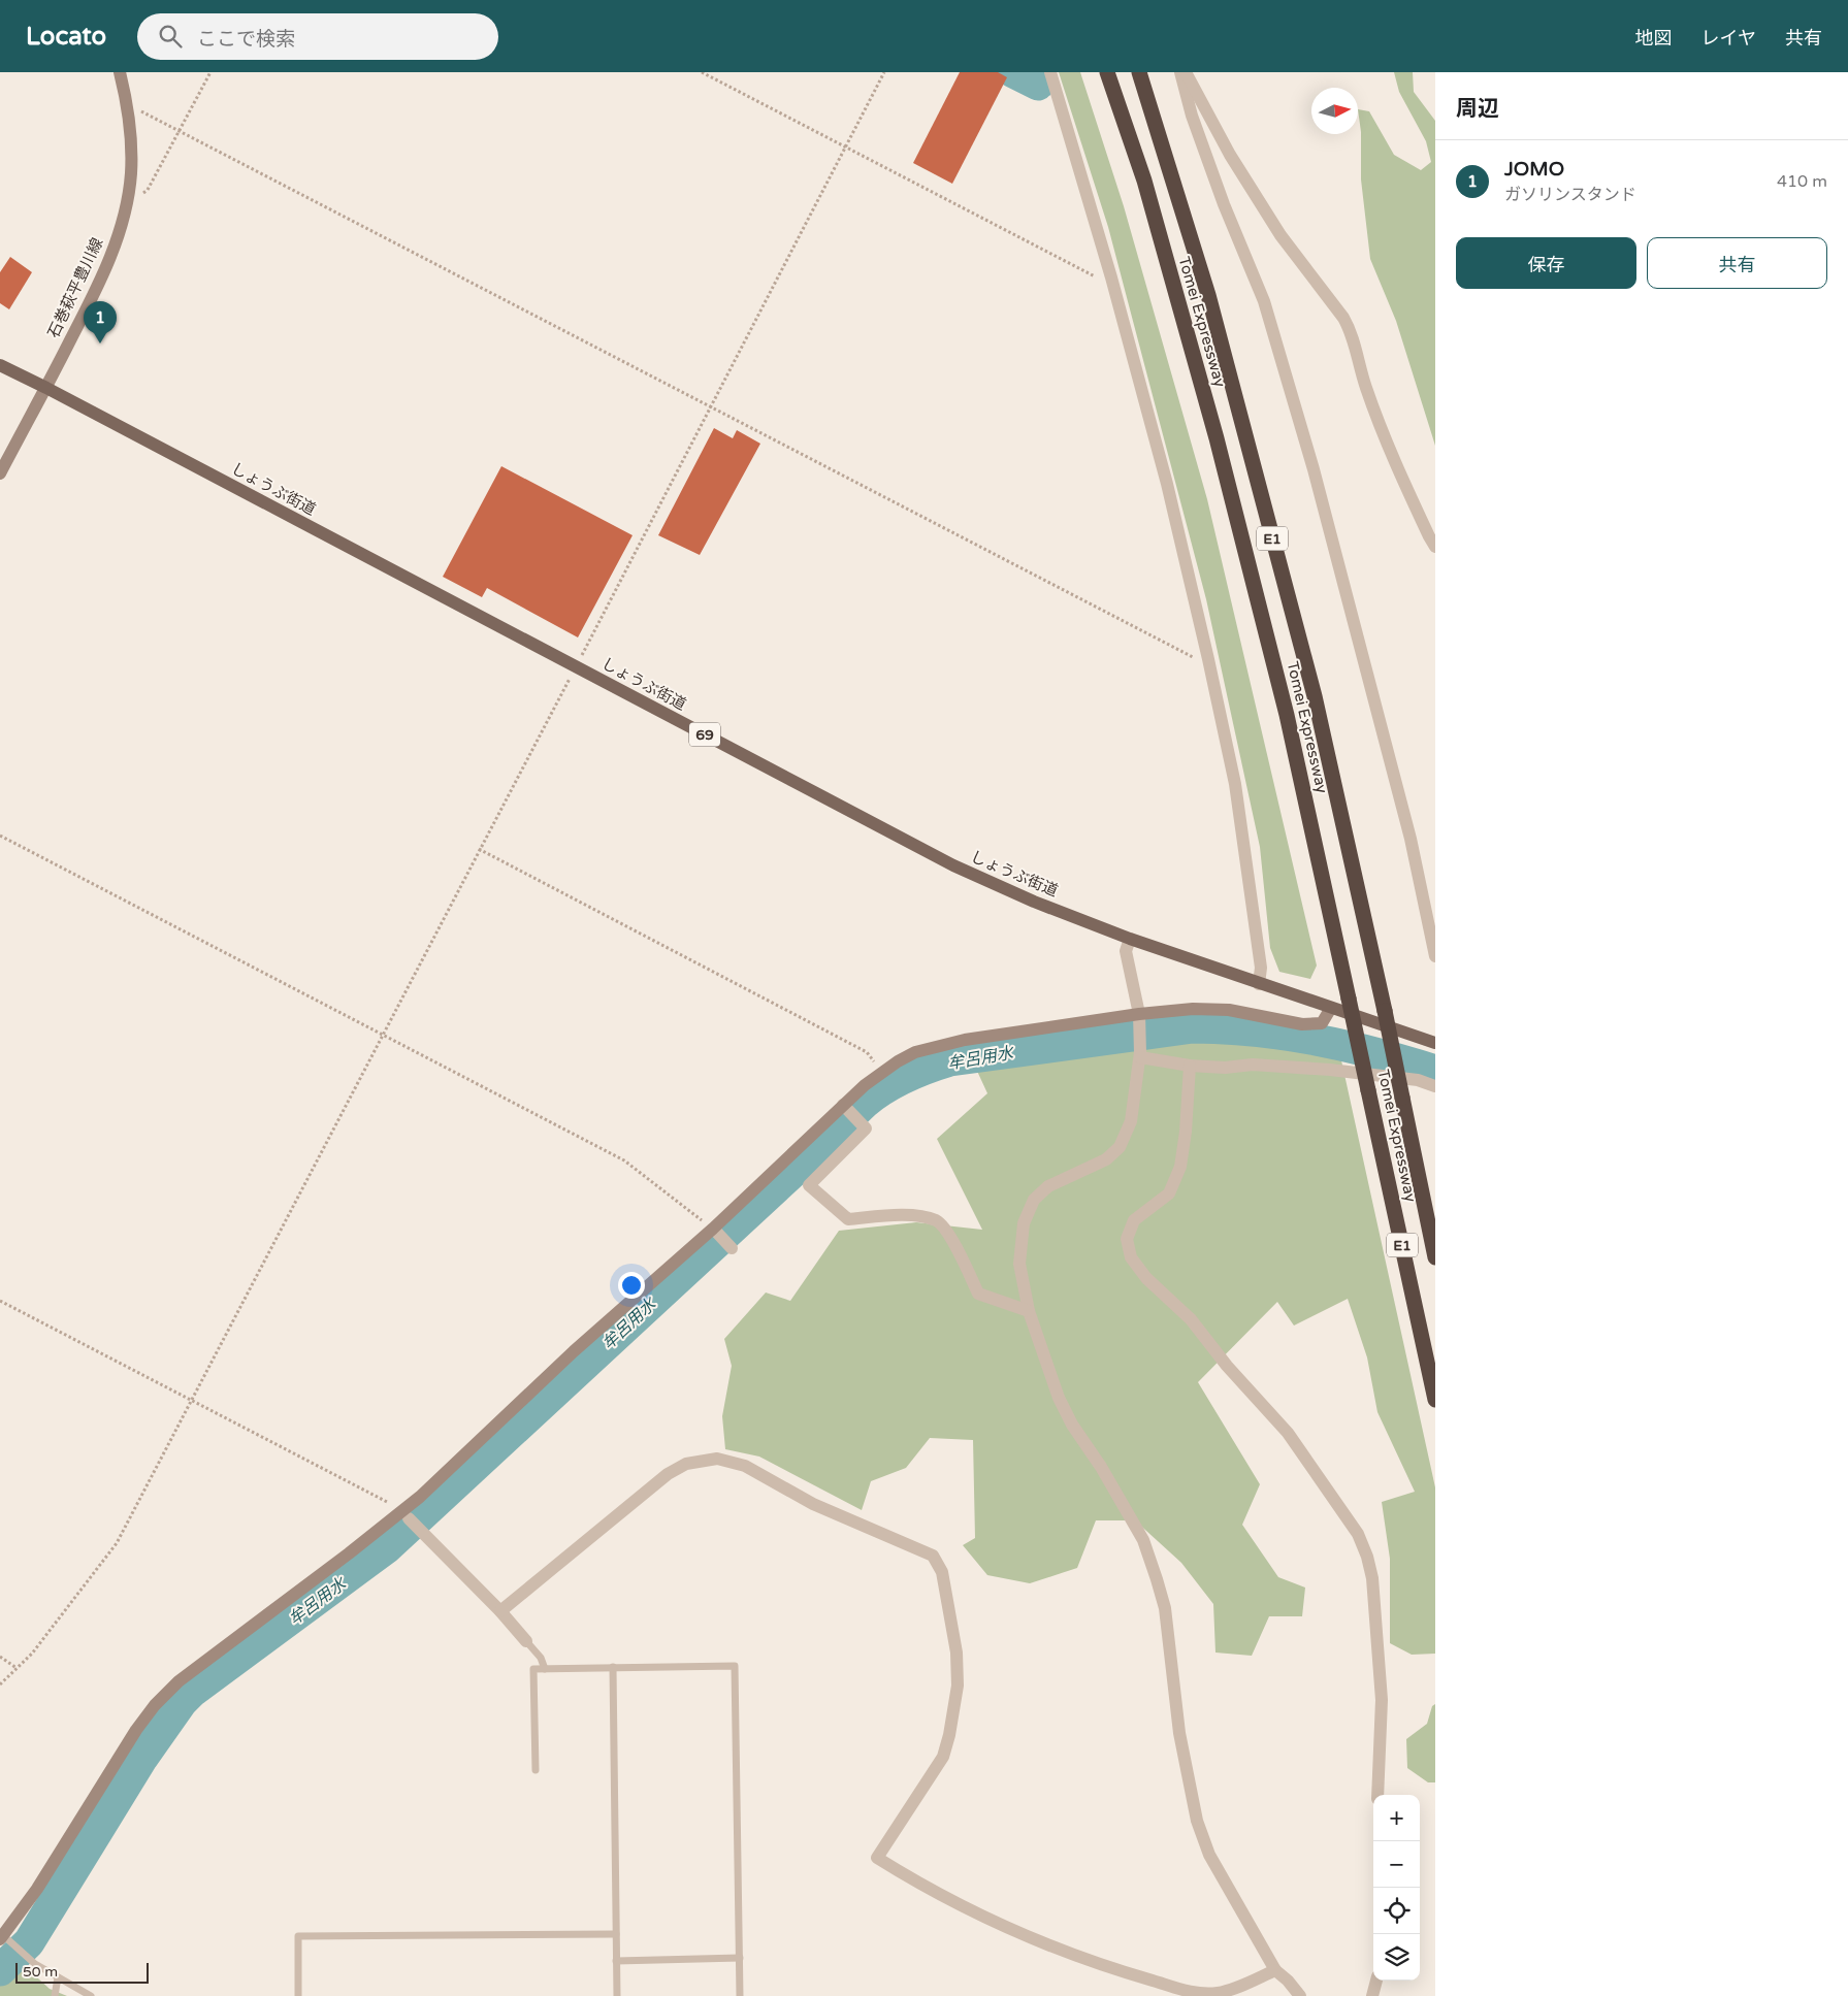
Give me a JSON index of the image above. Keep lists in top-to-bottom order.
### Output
{
  "streets": {
    "highway": ["Tomei Expressway", "E1"],
    "main road": ["しょうぶ街道", "69"],
    "street": ["石巻萩平豊川線"]
  },
  "crossings": [
    ["石巻萩平豊川線", "しょうぶ街道"]
  ],
  "water": ["牟呂用水"],
  "scale_bar": "50 m",
  "north": "right",
  "page": {
    "header": "Locato",
    "search": "ここで検索",
    "nav": ["地図", "レイヤ", "共有"],
    "heading": "周辺",
    "list": [
      {
        "mark": "1",
        "name": "JOMO",
        "note": "ガソリンスタンド",
        "value": "410 m"
      }
    ],
    "buttons": ["保存", "共有"],
    "pins": "1",
    "map_buttons": ["+", "−"],
    "scale": "50 m"
  }
}
